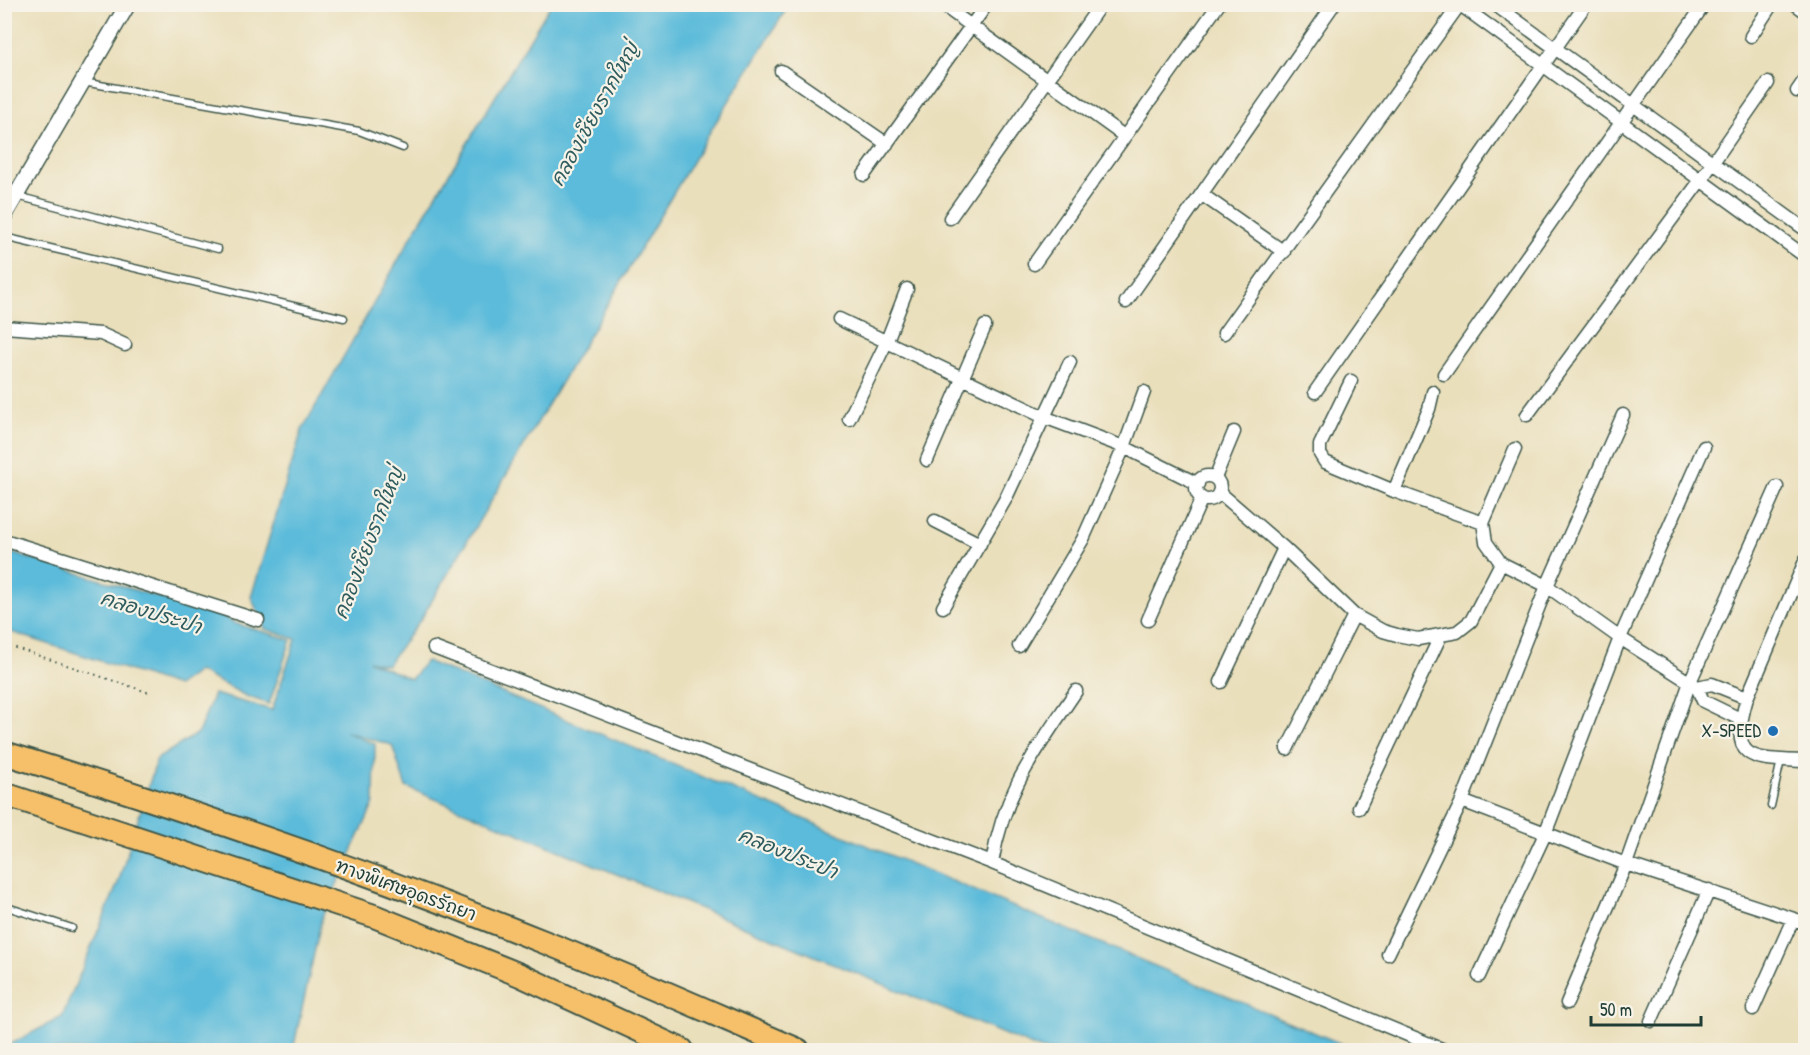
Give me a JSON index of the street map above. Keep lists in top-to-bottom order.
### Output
{
  "streets": {
    "highway": ["ทางพิเศษอุดรรัถยา"]
  },
  "water": ["คลองเชียงรากใหญ่", "คลองประปา"],
  "places": ["X-SPEED"],
  "scale_bar": "50 m"
}
